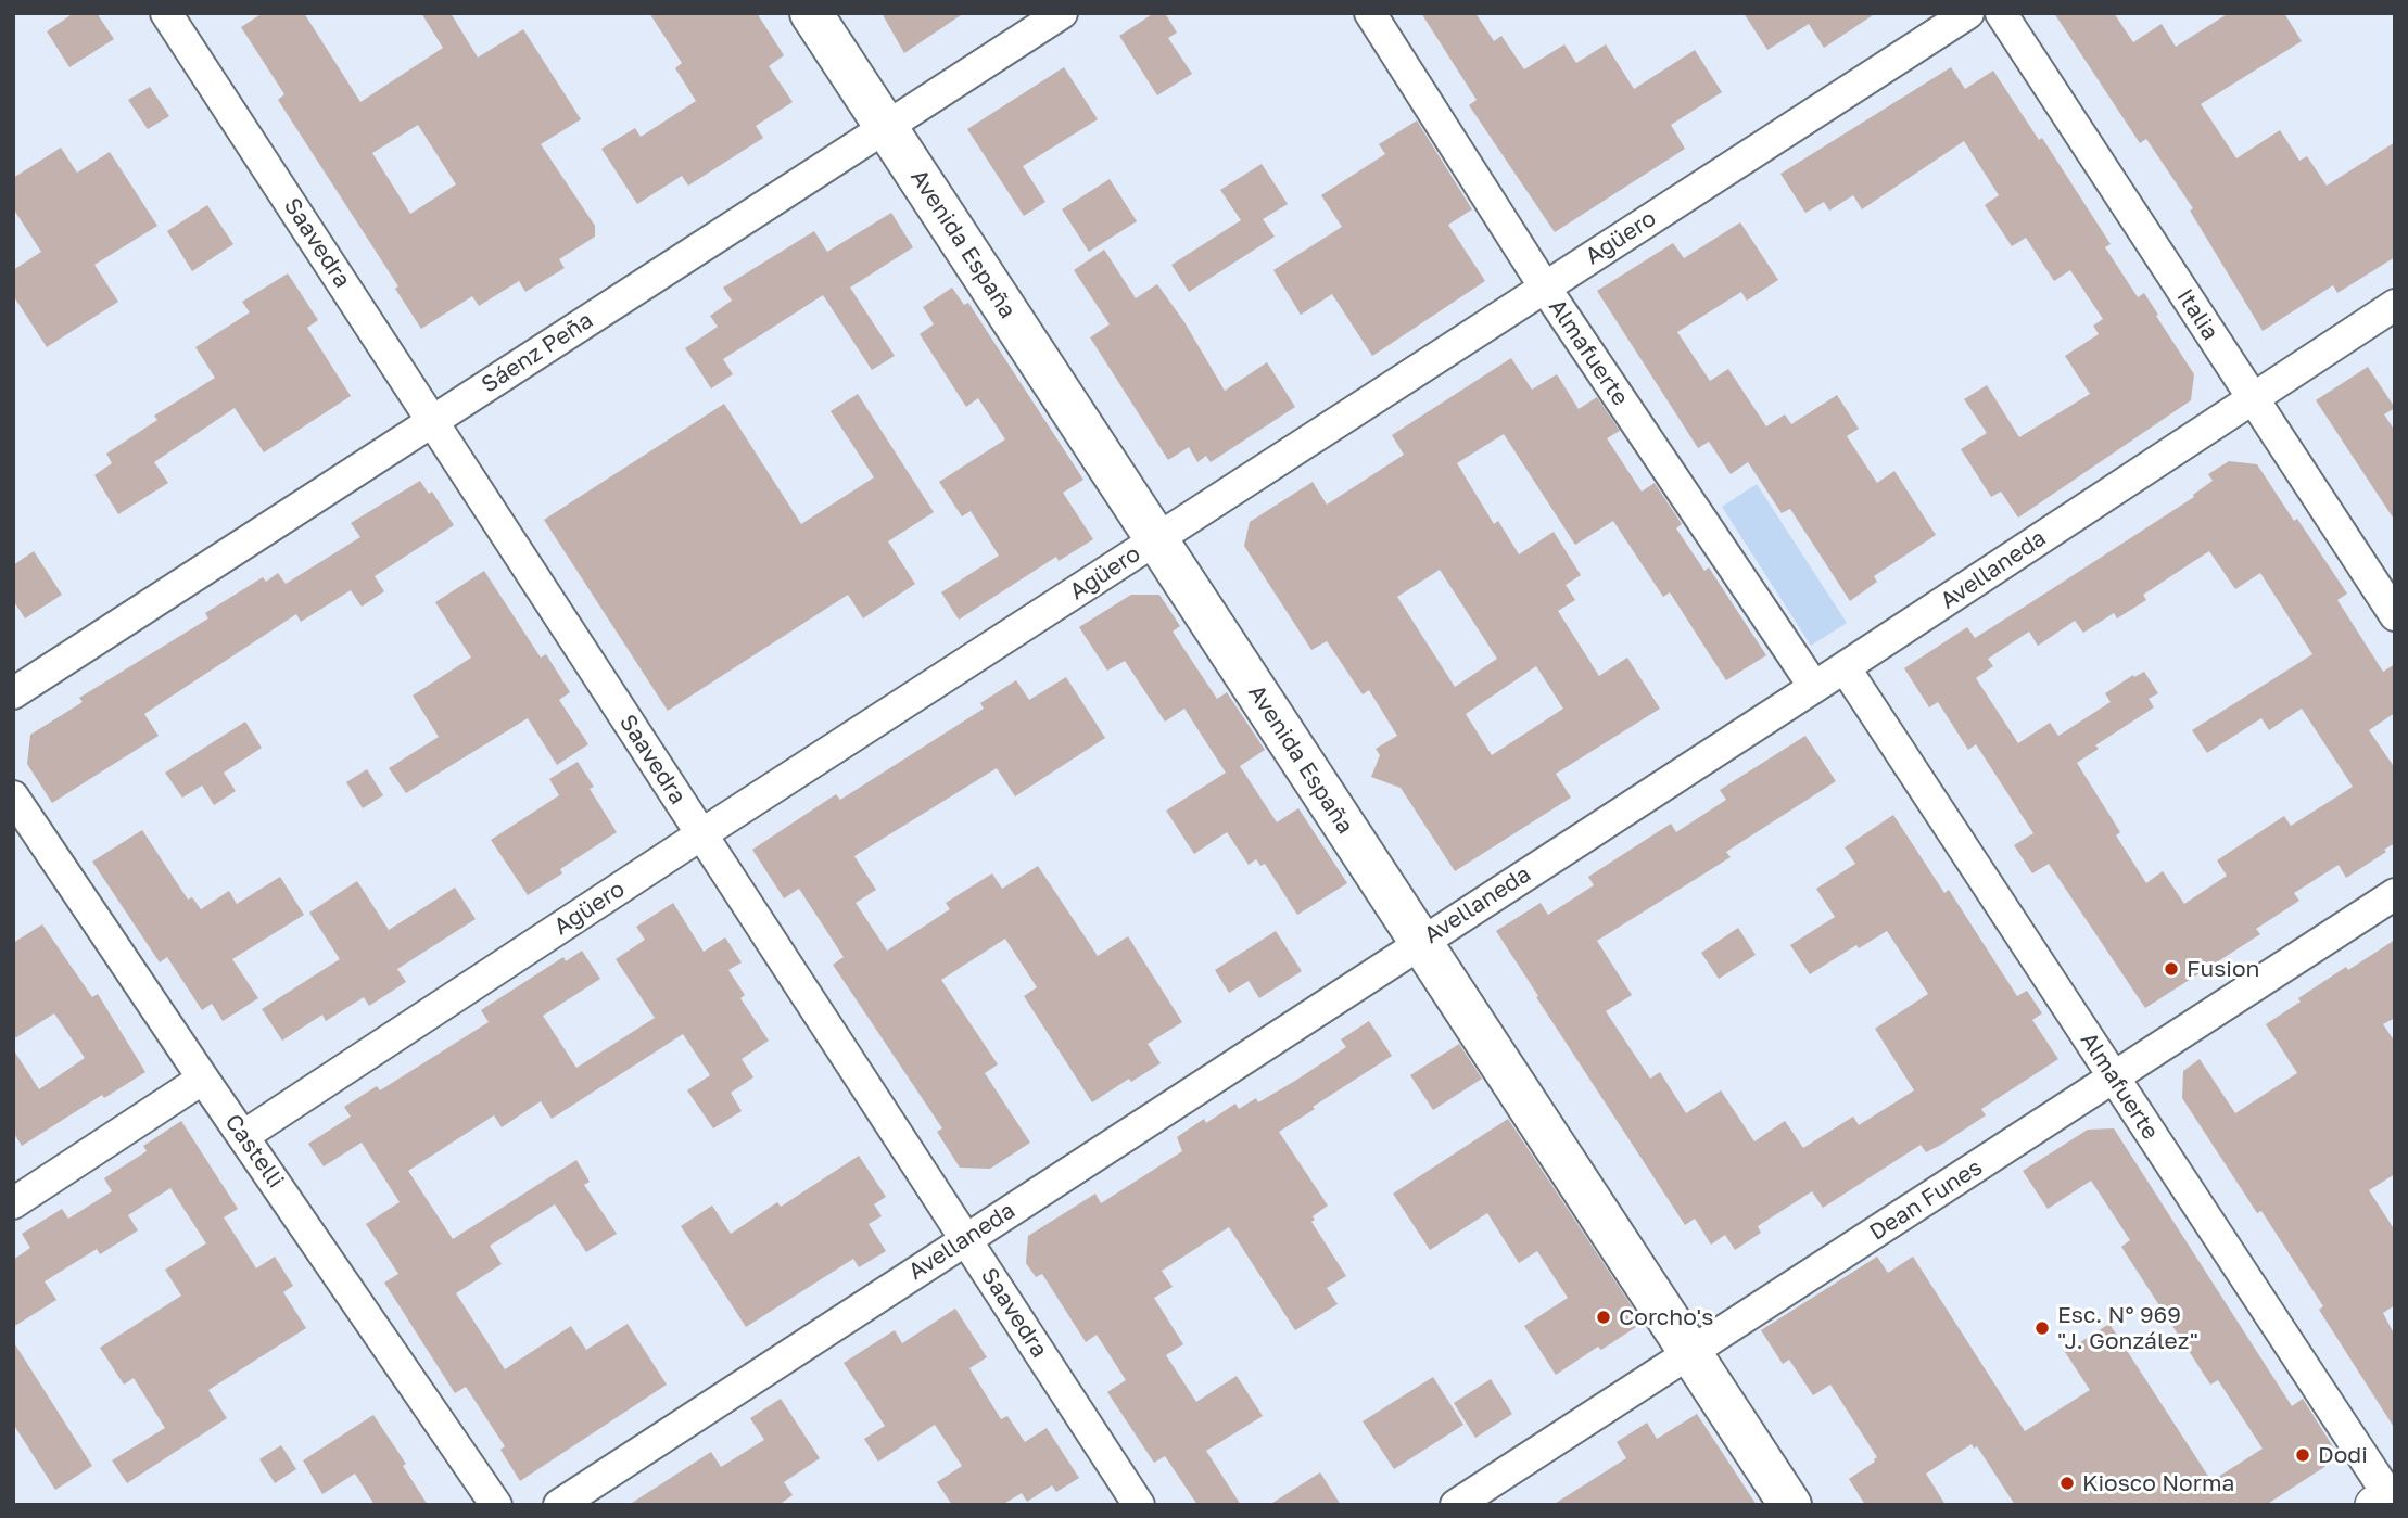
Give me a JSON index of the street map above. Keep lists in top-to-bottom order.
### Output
{
  "streets": {
    "main road": ["Avenida España"],
    "street": [
      "Agüero",
      "Saavedra",
      "Italia",
      "Sáenz Peña",
      "Almafuerte",
      "Avellaneda",
      "Castelli",
      "Dean Funes"
    ]
  },
  "crossings": [
    ["Agüero", "Saavedra"],
    ["Agüero", "Avenida España"],
    ["Agüero", "Almafuerte"],
    ["Agüero", "Castelli"],
    ["Saavedra", "Sáenz Peña"],
    ["Saavedra", "Avellaneda"],
    ["Avenida España", "Sáenz Peña"],
    ["Avenida España", "Avellaneda"],
    ["Avenida España", "Dean Funes"],
    ["Italia", "Avellaneda"],
    ["Almafuerte", "Avellaneda"],
    ["Almafuerte", "Dean Funes"]
  ],
  "places": [
    "Fusion",
    "Corcho's",
    "Esc. N° 969 \"J. González\"",
    "Dodi",
    "Kiosco Norma"
  ]
}
